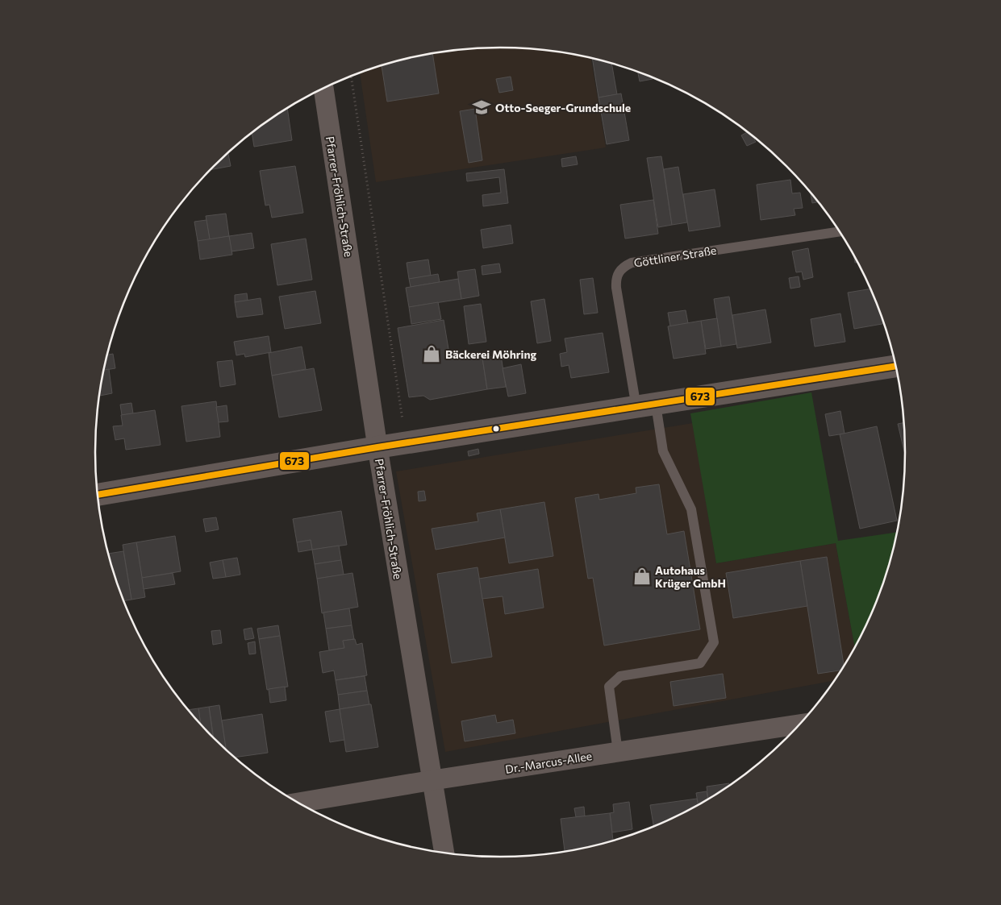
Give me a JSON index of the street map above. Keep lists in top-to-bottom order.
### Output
{
  "streets": {
    "street": ["Pfarrer-Fröhlich-Straße", "Dr.-Marcus-Allee"],
    "lane": ["Göttliner Straße"]
  },
  "crossings": [
    ["Pfarrer-Fröhlich-Straße", "Dr.-Marcus-Allee"]
  ],
  "places": {
    "school or university": ["Otto-Seeger-Grundschule"],
    "shop": ["Bäckerei Möhring", "Autohaus Krüger GmbH"]
  },
  "lines": ["transit line 673"]
}
